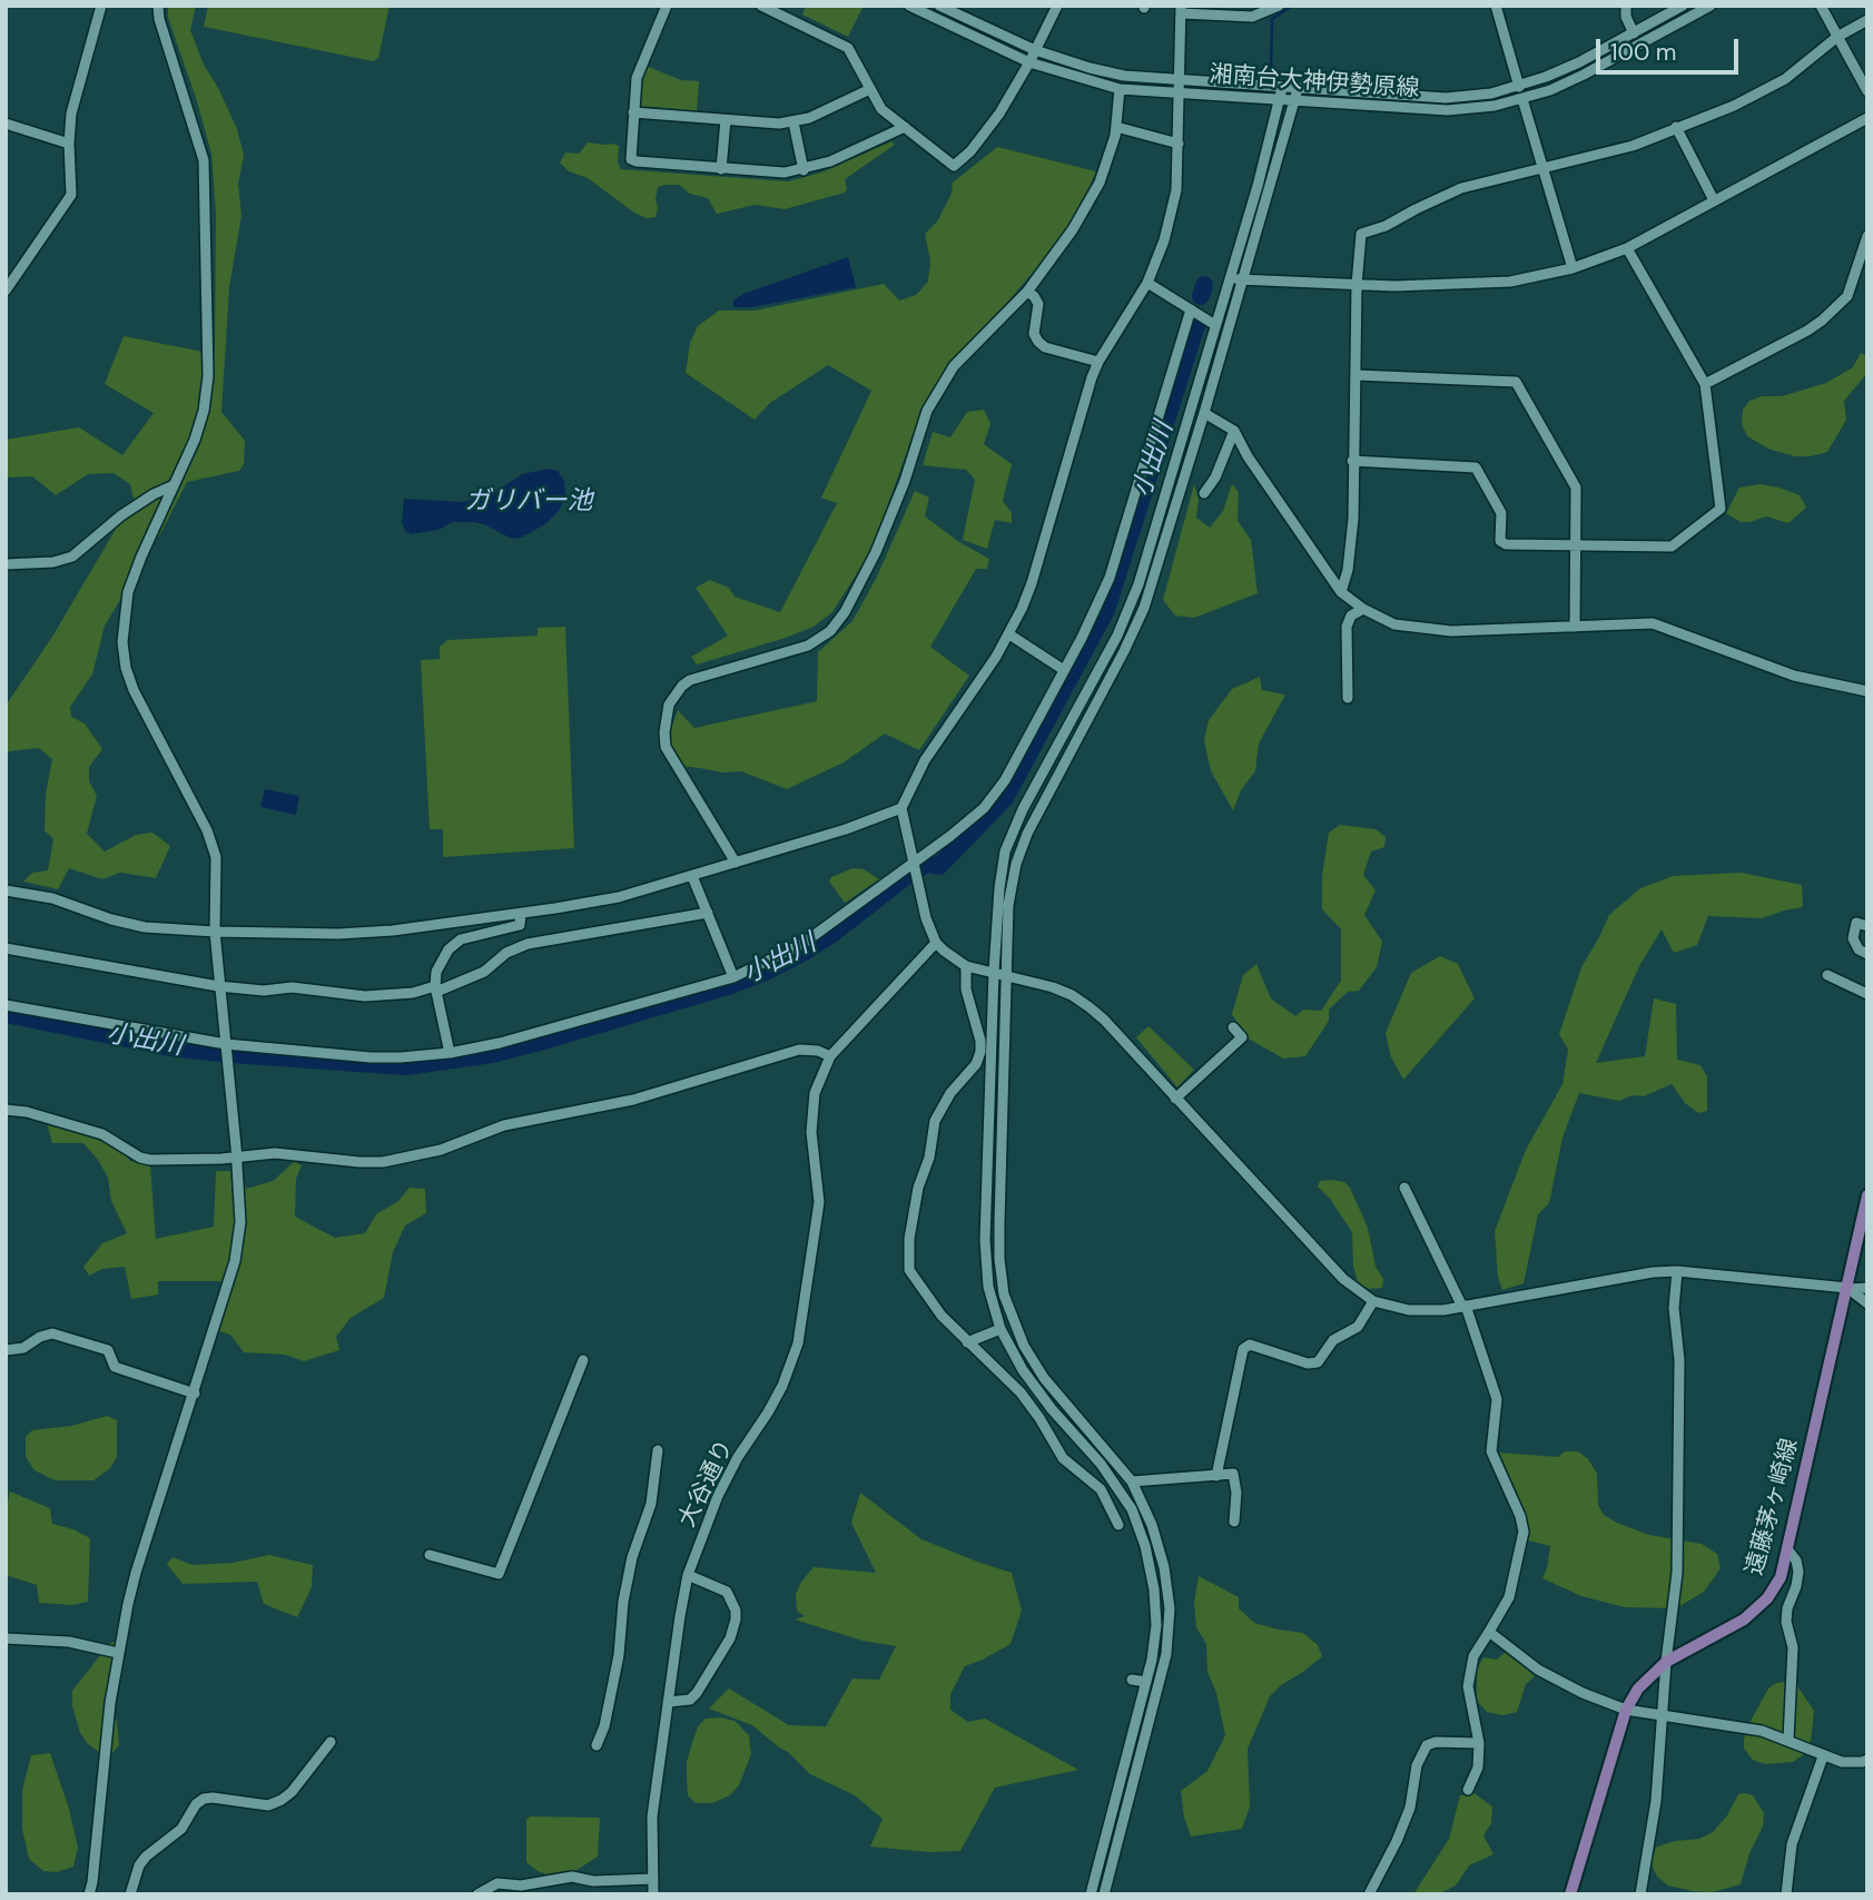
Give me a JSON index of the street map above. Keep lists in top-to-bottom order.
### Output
{
  "streets": {
    "main road": ["遠藤茅ヶ崎線"],
    "street": ["湘南台大神伊勢原線", "大谷通り"]
  },
  "water": ["小出川", "ガリバー池"],
  "scale_bar": "100 m"
}
